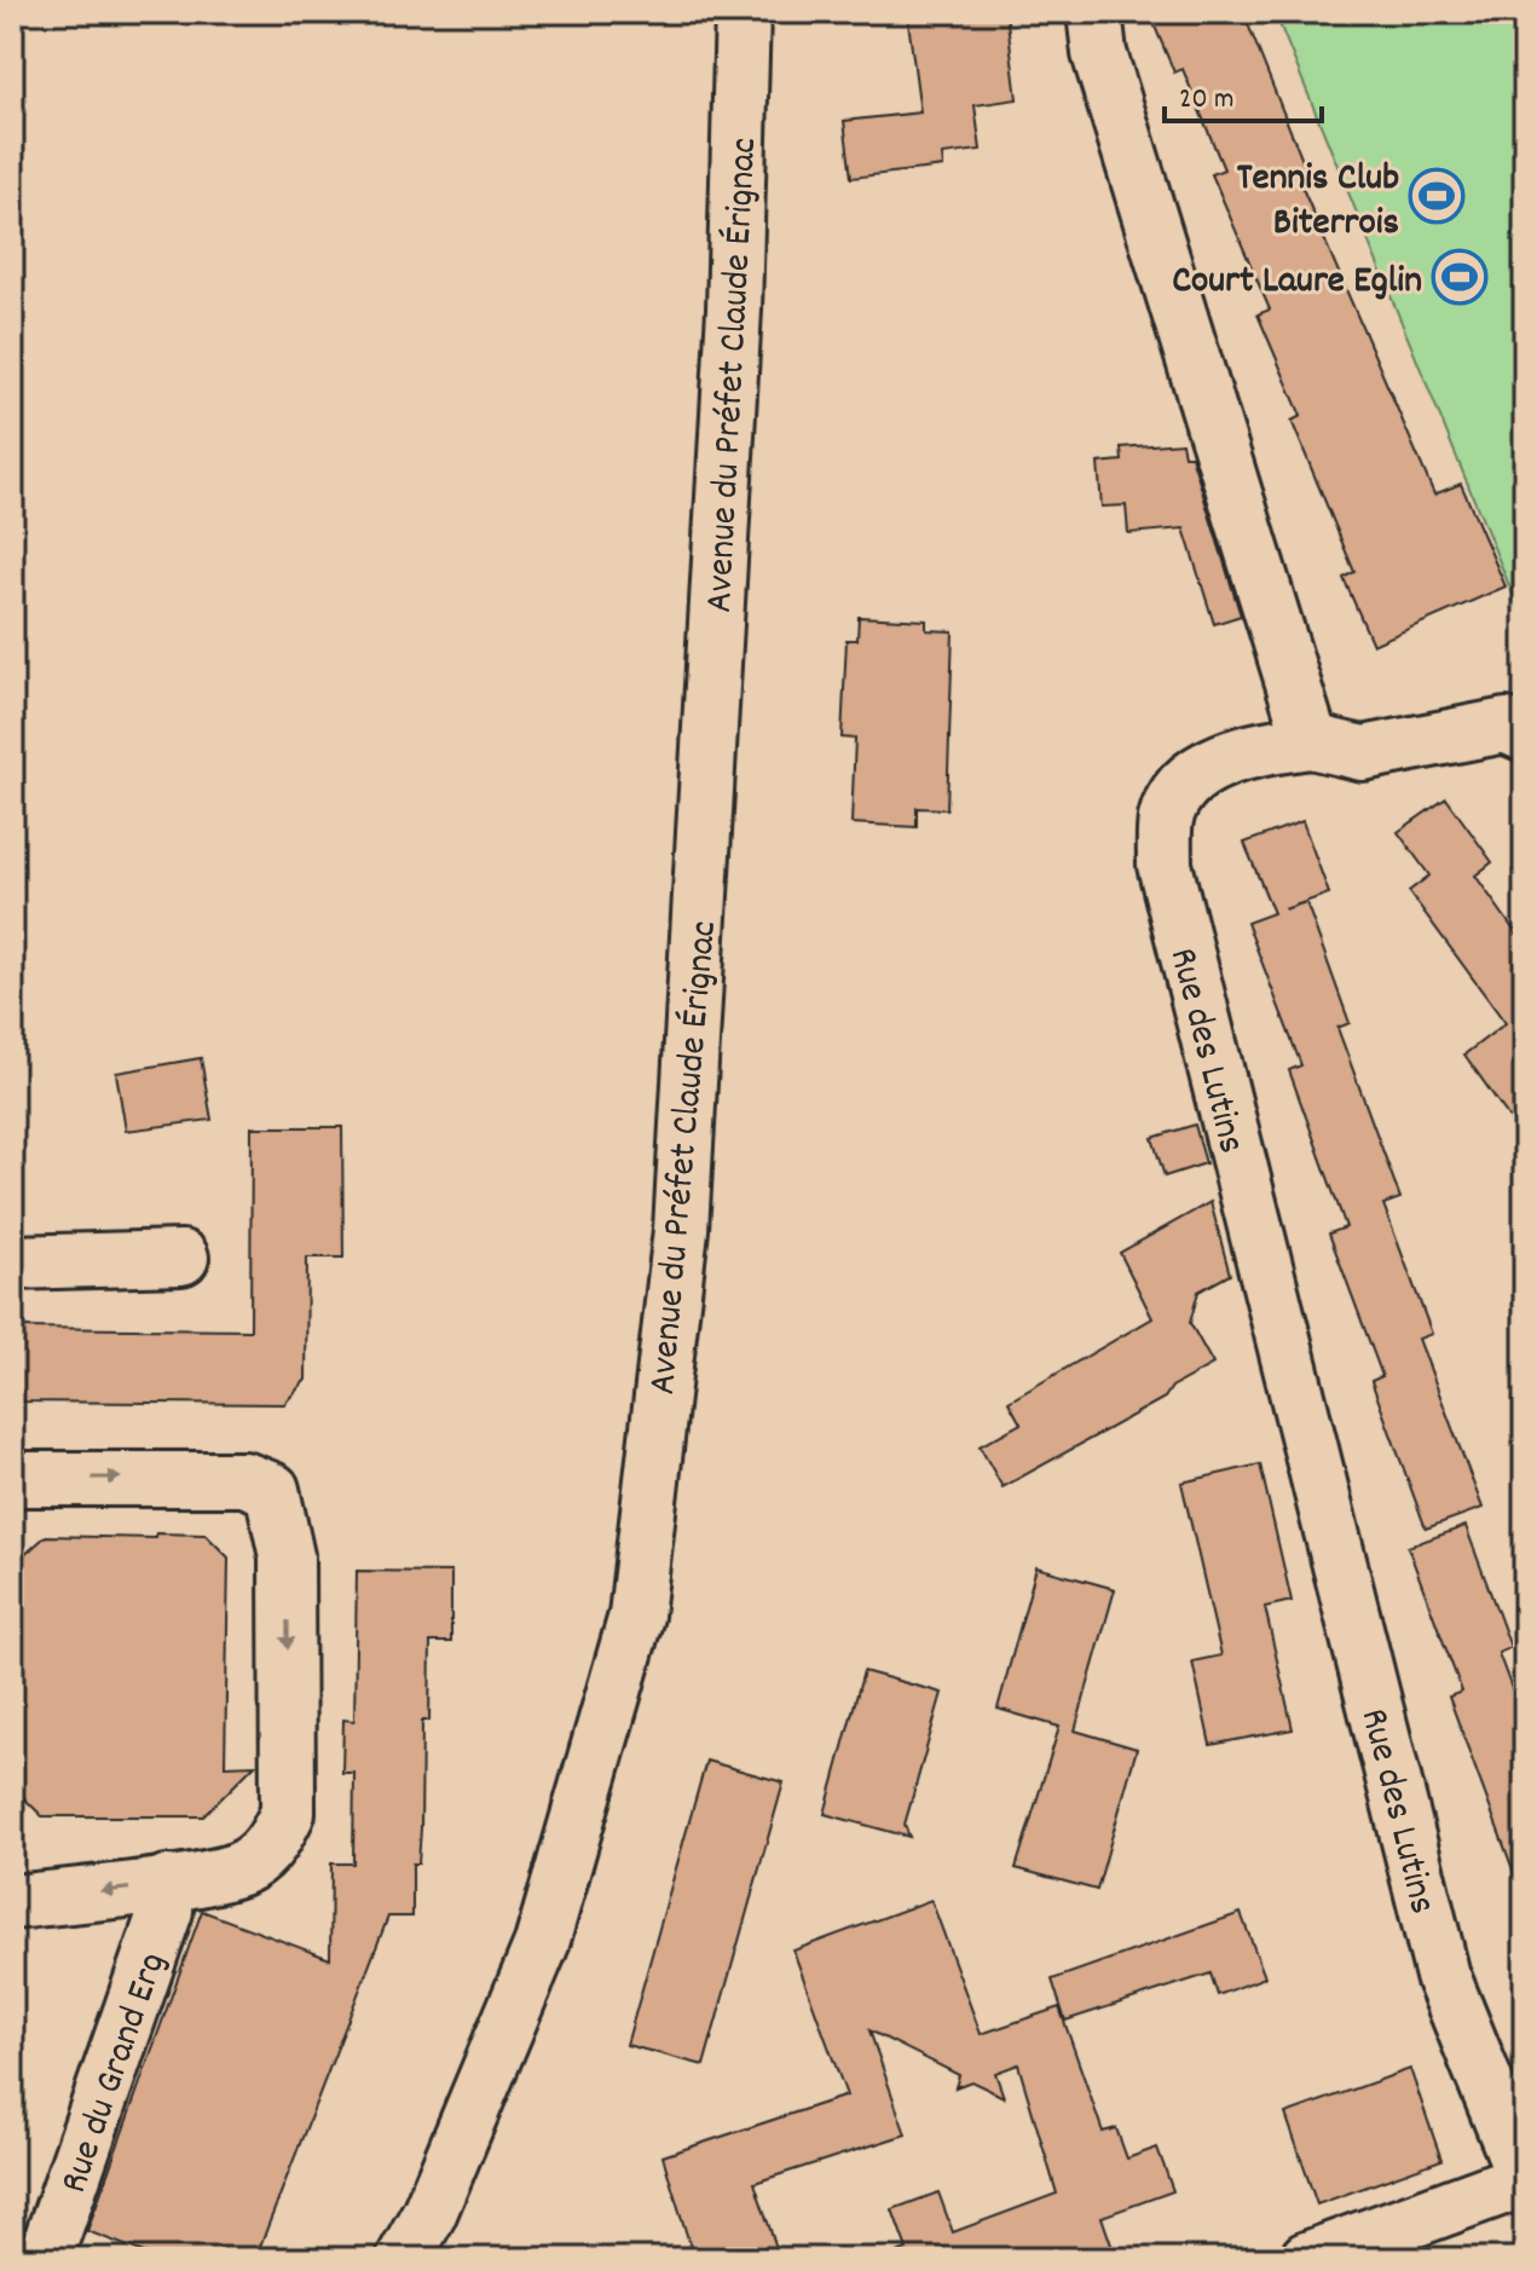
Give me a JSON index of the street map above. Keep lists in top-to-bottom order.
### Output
{
  "streets": {
    "street": ["Avenue du Préfet Claude Érignac", "Rue des Lutins", "Rue du Grand Erg"]
  },
  "places": {
    "sports": ["Tennis Club Biterrois", "Court Laure Eglin"]
  },
  "scale_bar": "20 m"
}
